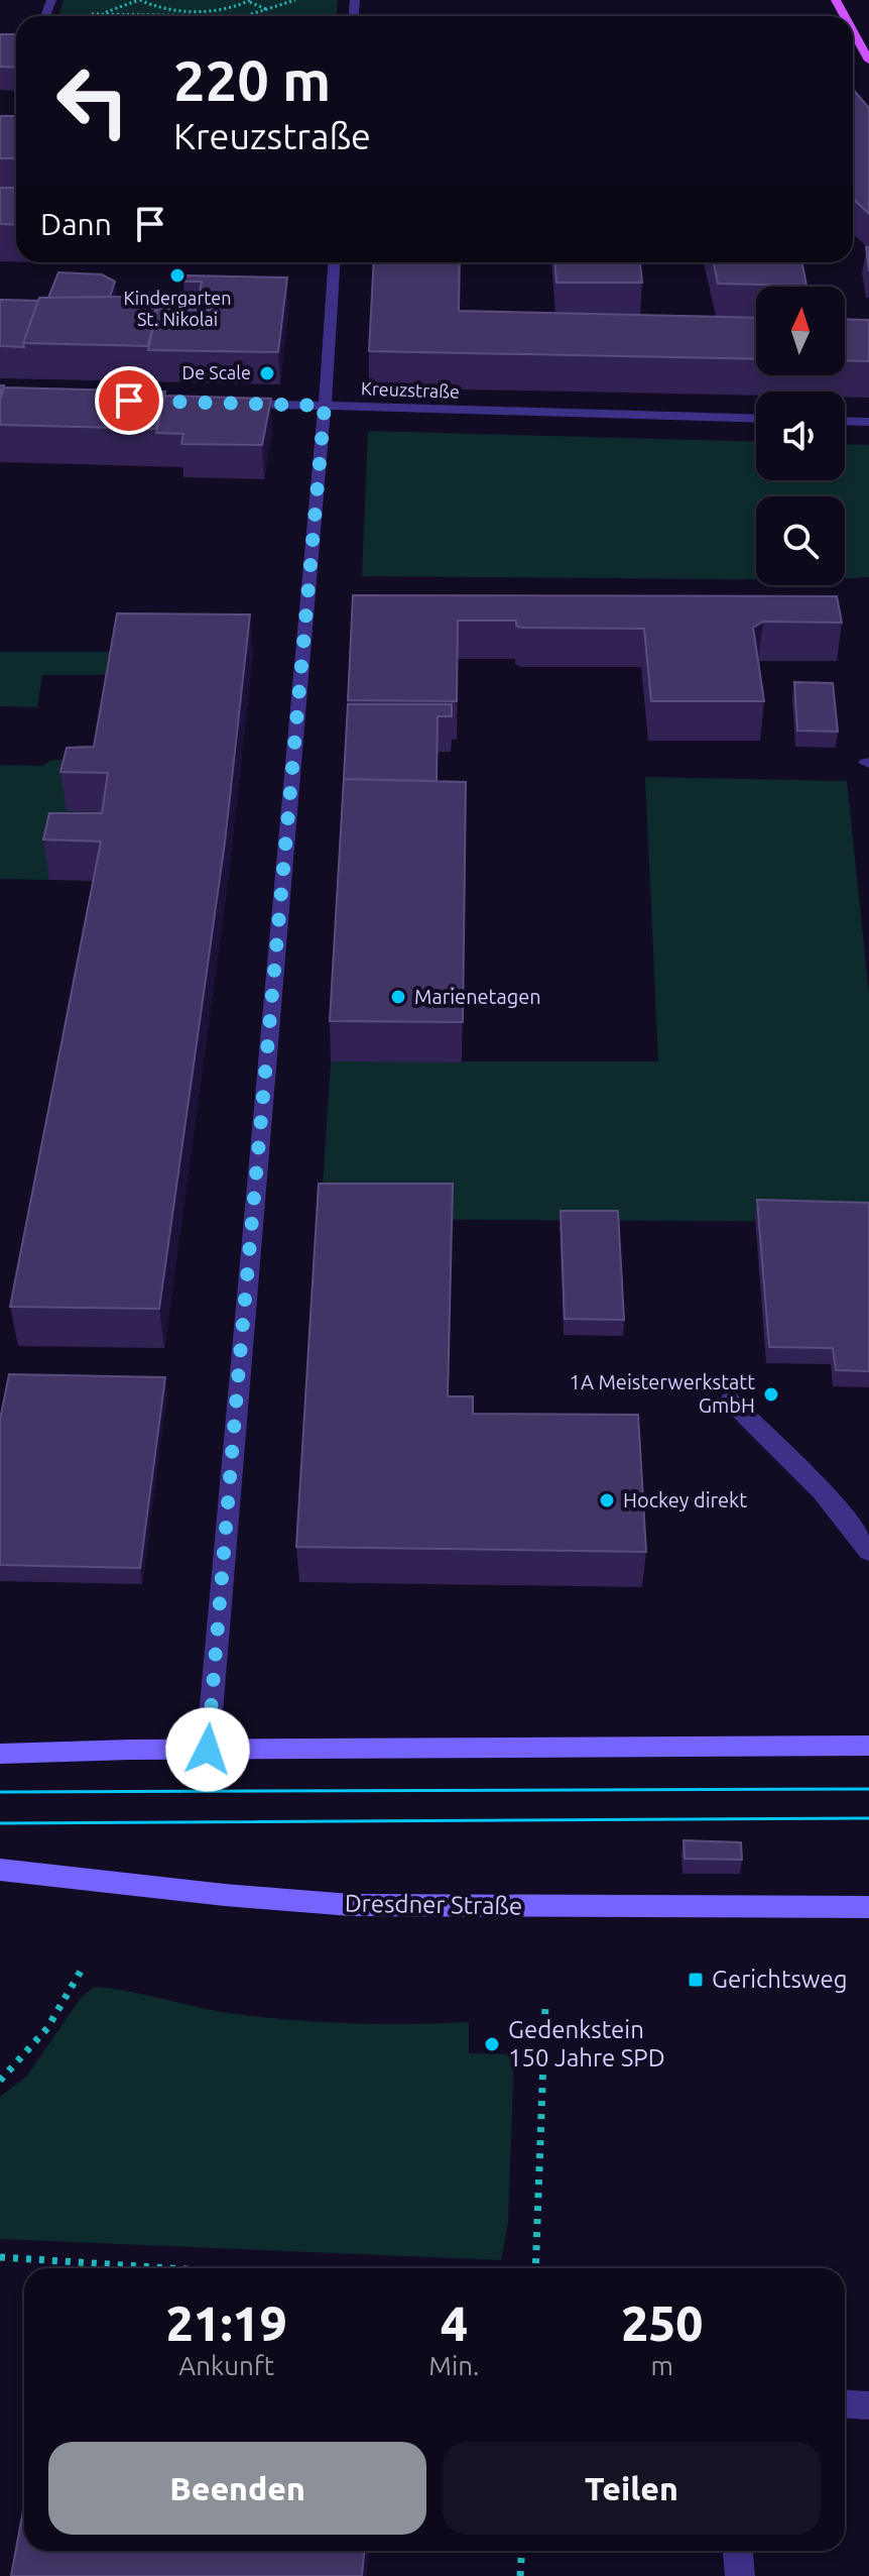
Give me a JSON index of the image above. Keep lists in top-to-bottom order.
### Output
{
  "streets": {
    "main road": ["Dresdner Straße"],
    "street": ["Kreuzstraße"]
  },
  "places": {
    "other": [
      "Kindergarten St. Nikolai",
      "De Scale",
      "Marienetagen",
      "1A Meisterwerkstatt GmbH",
      "Hockey direkt",
      "Gedenkstein 150 Jahre SPD"
    ],
    "transit": ["Gerichtsweg"]
  },
  "north": "top",
  "page": {
    "turn": ["220 m", "Kreuzstraße"],
    "then": "Dann",
    "eta": [
      "21:19",
      "Ankunft",
      "4",
      "Min.",
      "250",
      "m"
    ],
    "buttons": ["Beenden", "Teilen"]
  }
}
